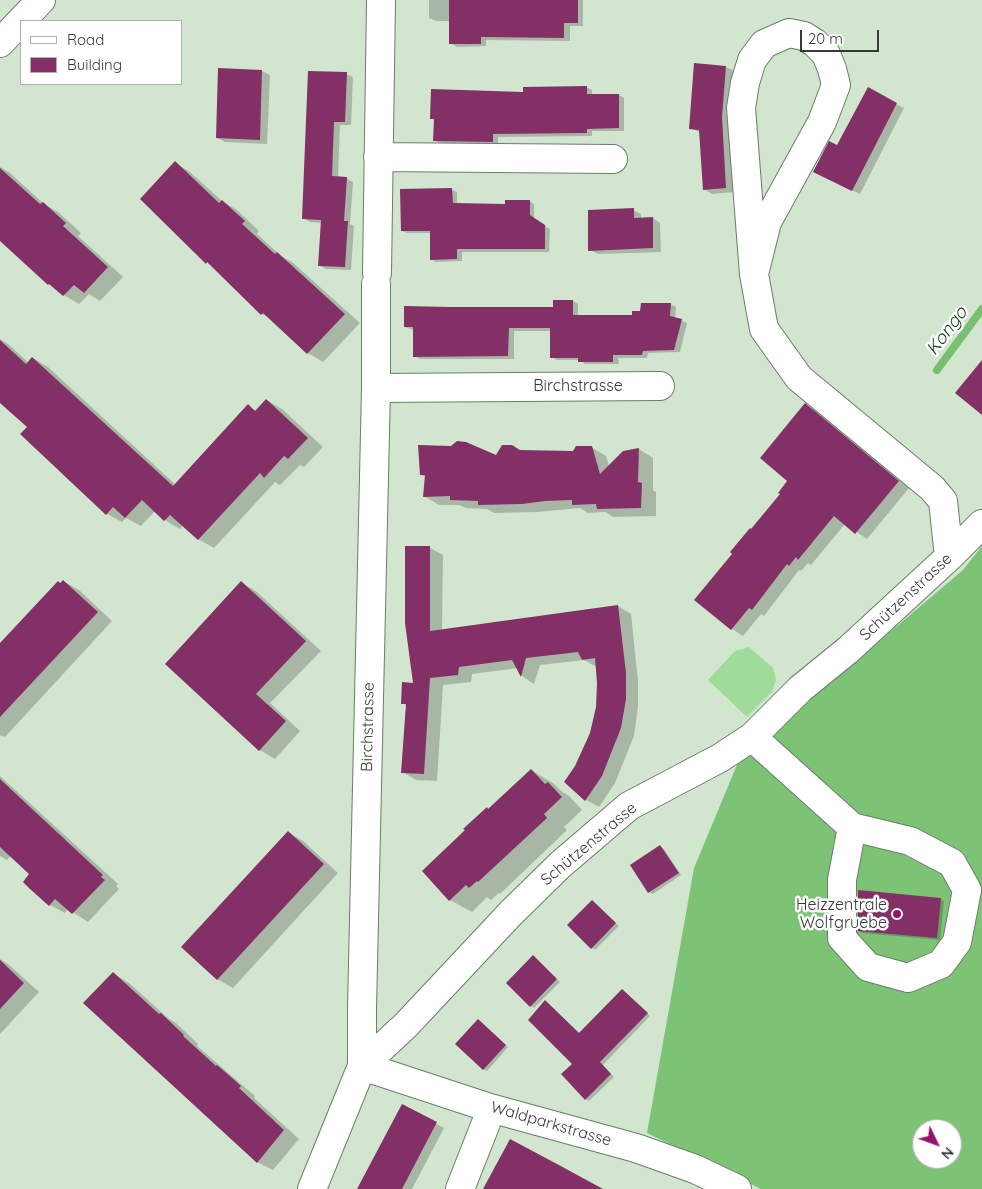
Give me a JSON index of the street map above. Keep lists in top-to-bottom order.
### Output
{
  "streets": {
    "street": ["Birchstrasse", "Schützenstrasse", "Waldparkstrasse"]
  },
  "crossings": [
    ["Birchstrasse", "Schützenstrasse"],
    ["Birchstrasse", "Waldparkstrasse"],
    ["Schützenstrasse", "Waldparkstrasse"]
  ],
  "water": ["Kongo"],
  "places": ["Heizzentrale Wolfgruebe"],
  "legend": ["Road", "Building"],
  "scale_bar": "20 m",
  "north": "bottom right"
}
